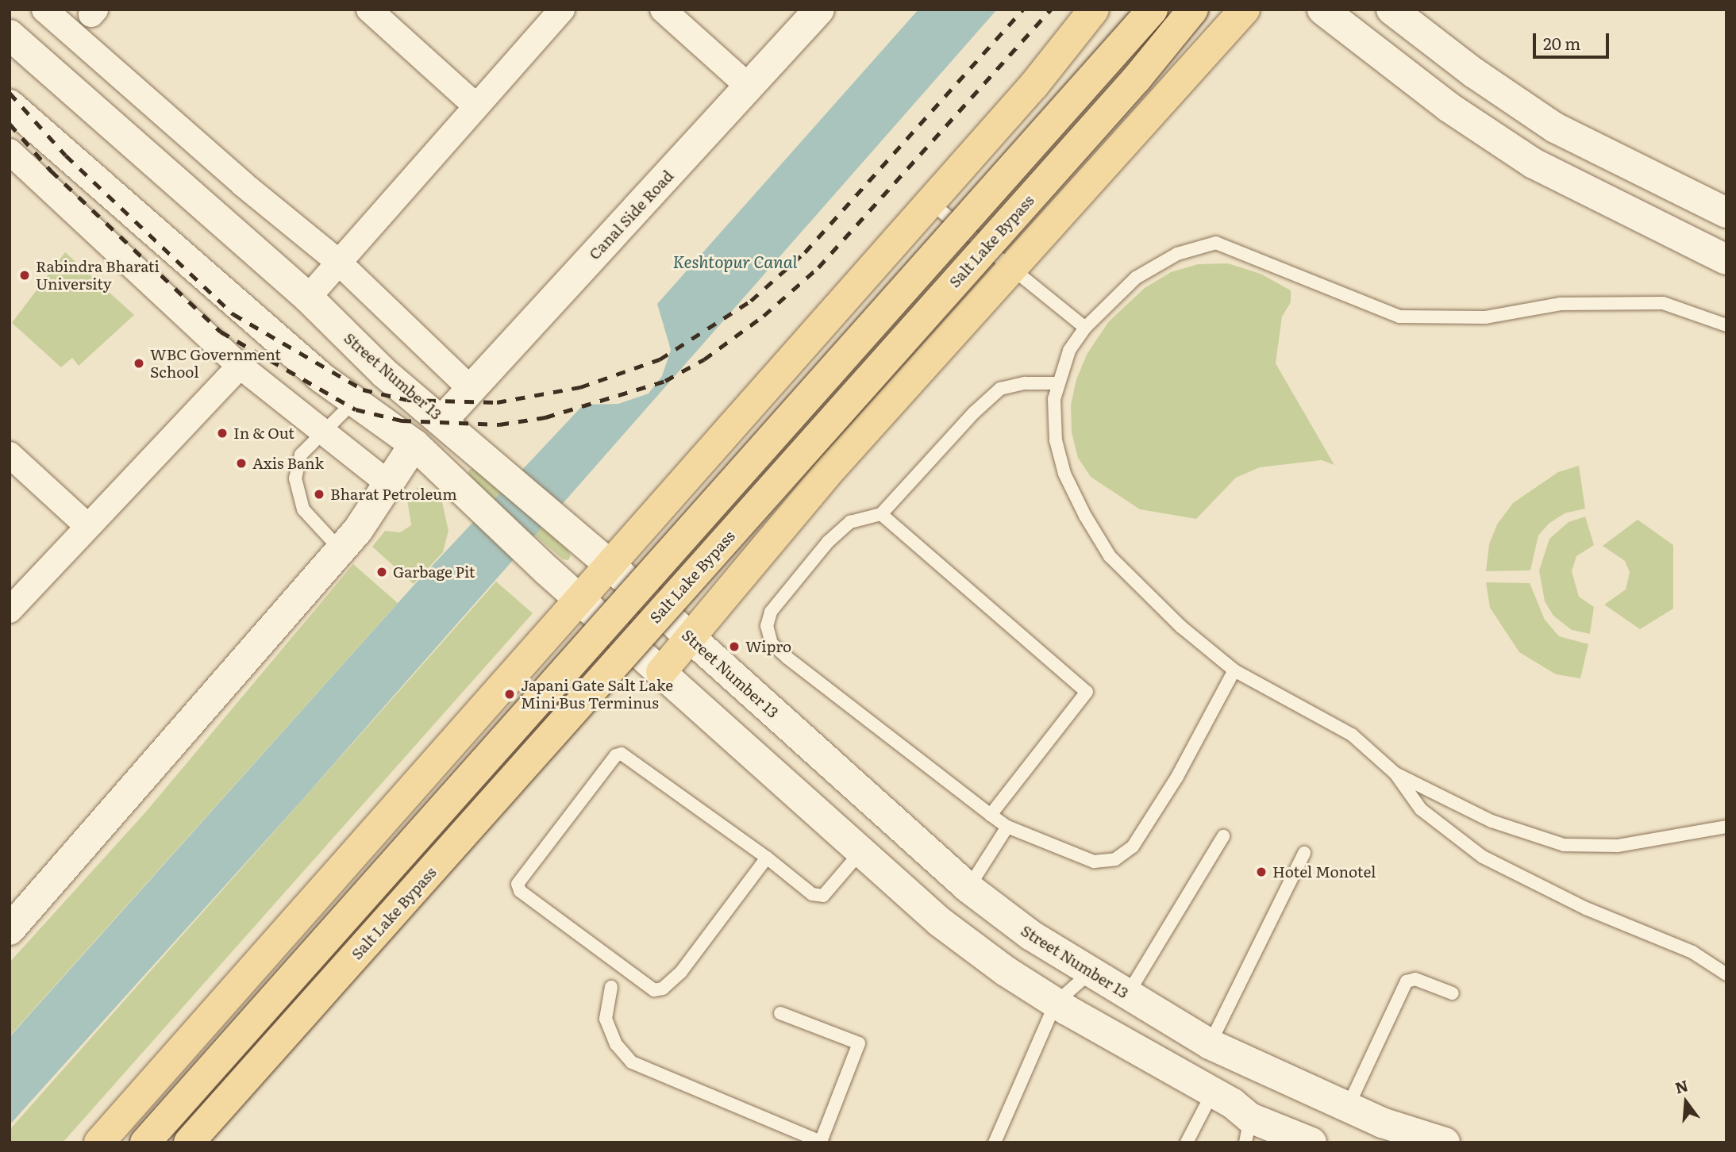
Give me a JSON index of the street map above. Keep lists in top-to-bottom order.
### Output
{
  "streets": {
    "main road": ["Canal Side Road", "Salt Lake Bypass", "Street Number 13"]
  },
  "crossings": [
    ["Canal Side Road", "Street Number 13"]
  ],
  "water": ["Keshtopur Canal"],
  "places": [
    "Rabindra Bharati University",
    "WBC Government School",
    "In & Out",
    "Axis Bank",
    "Bharat Petroleum",
    "Garbage Pit",
    "Wipro",
    "Japani Gate Salt Lake Mini Bus Terminus",
    "Hotel Monotel"
  ],
  "scale_bar": "20 m",
  "north": "top"
}
